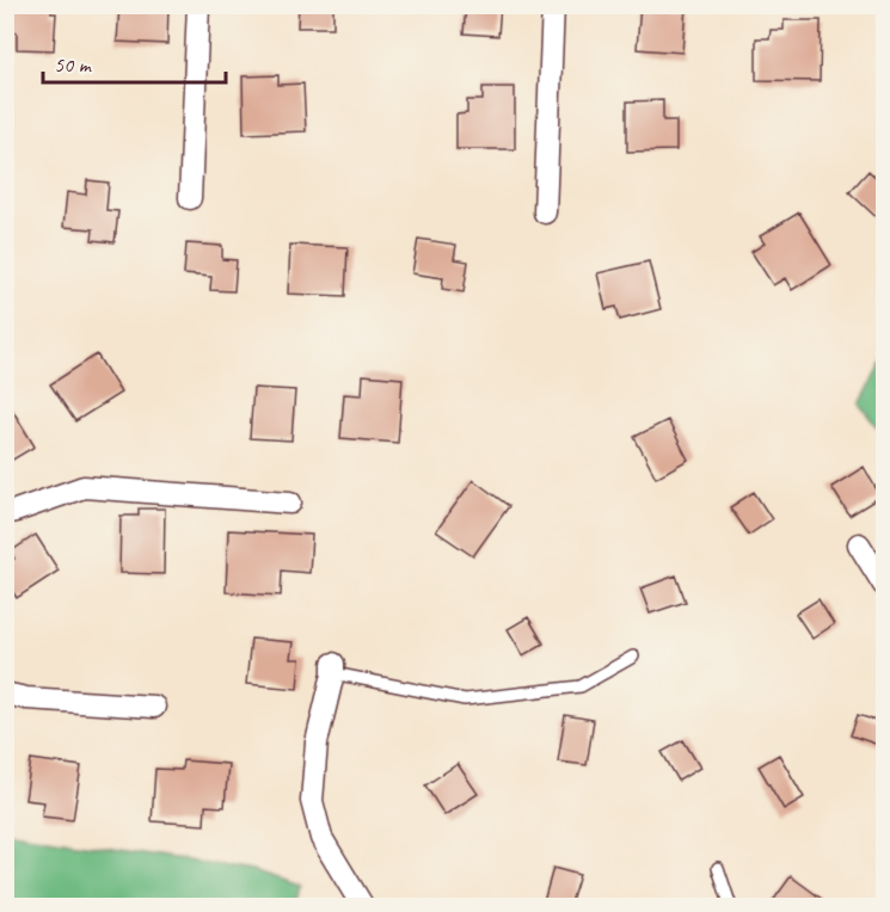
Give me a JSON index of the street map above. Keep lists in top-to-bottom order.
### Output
{
  "scale_bar": "50 m"
}
